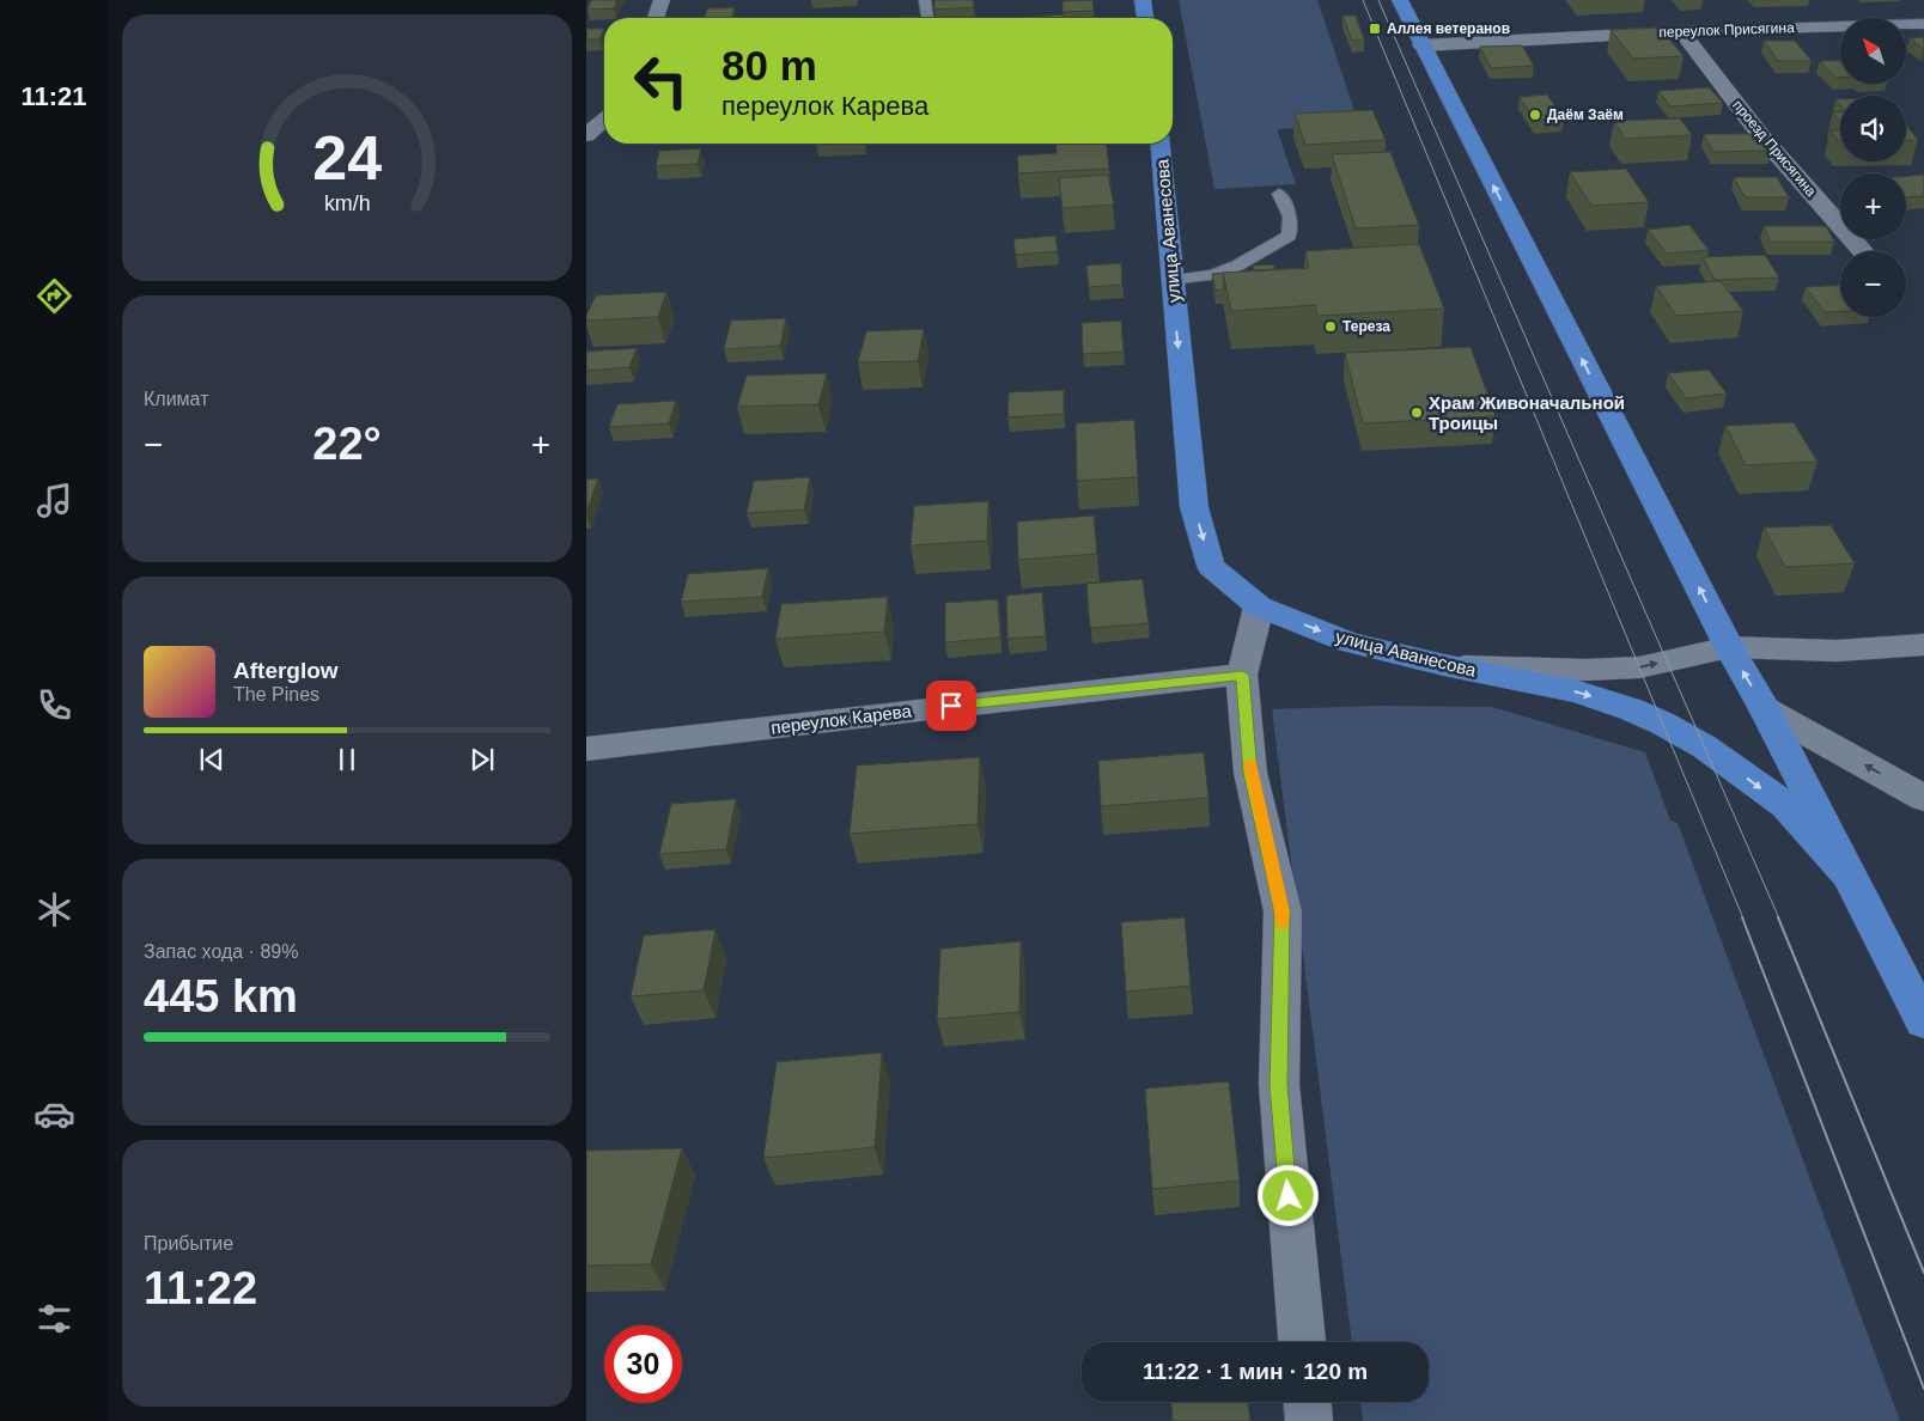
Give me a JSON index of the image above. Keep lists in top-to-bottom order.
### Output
{
  "streets": {
    "highway": ["улица Аванесова"],
    "street": ["переулок Присягина", "проезд Присягина", "переулок Карева"]
  },
  "crossings": [
    ["переулок Присягина", "проезд Присягина"],
    ["переулок Присягина", "улица Аванесова"]
  ],
  "places": {
    "transit": ["Аллея ветеранов"],
    "other": ["Даём Заём", "Тереза", "Храм Живоначальной Троицы"]
  },
  "north": "top left",
  "page": {
    "tabs": "11:21",
    "map_buttons": ["+", "−"],
    "turn": ["80 m", "переулок Карева"],
    "tile": [
      "Климат",
      ["Запас хода · 89%", "445 km"],
      ["Прибытие", "11:22"]
    ],
    "heat": ["−", "22°", "+"],
    "song": ["Afterglow", "The Pines"],
    "limit": "30",
    "trip": "11:22 · 1 мин · 120 m",
    "gauge": ["24", "km/h"]
  }
}
